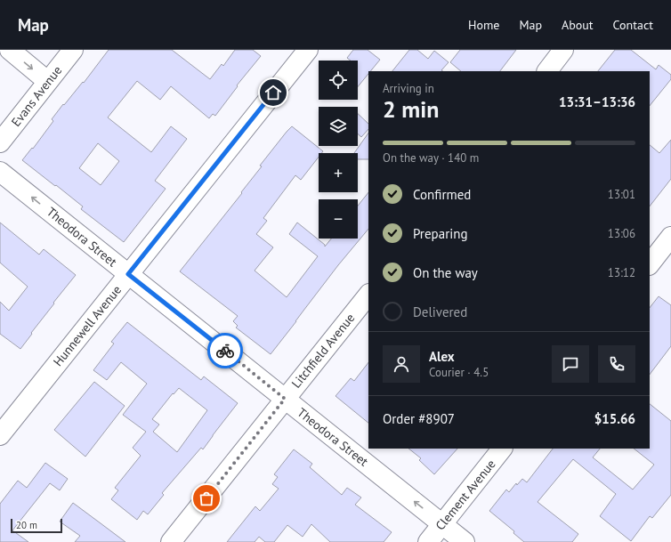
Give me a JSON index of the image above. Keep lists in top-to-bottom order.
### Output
{
  "streets": {
    "street": [
      "Evans Avenue",
      "Theodora Street",
      "Hunnewell Avenue",
      "Litchfield Avenue",
      "Clement Avenue"
    ]
  },
  "crossings": [
    ["Theodora Street", "Hunnewell Avenue"],
    ["Theodora Street", "Litchfield Avenue"],
    ["Theodora Street", "Clement Avenue"]
  ],
  "one_way": ["Theodora Street"],
  "scale_bar": "20 m",
  "page": {
    "header": "Map",
    "nav": [
      "Home",
      "Map",
      "About",
      "Contact"
    ],
    "map_buttons": ["+", "−"],
    "heading": ["2 min", "Arriving in", "13:31–13:36"],
    "panel": [
      "Alex",
      "Courier · 4.5",
      "Order #8907",
      "$15.66"
    ],
    "bar": "On the way · 140 m",
    "list": [
      ["Confirmed", "13:01"],
      ["Preparing", "13:06"],
      ["On the way", "13:12"],
      "Delivered"
    ],
    "scale": "20 m"
  }
}
